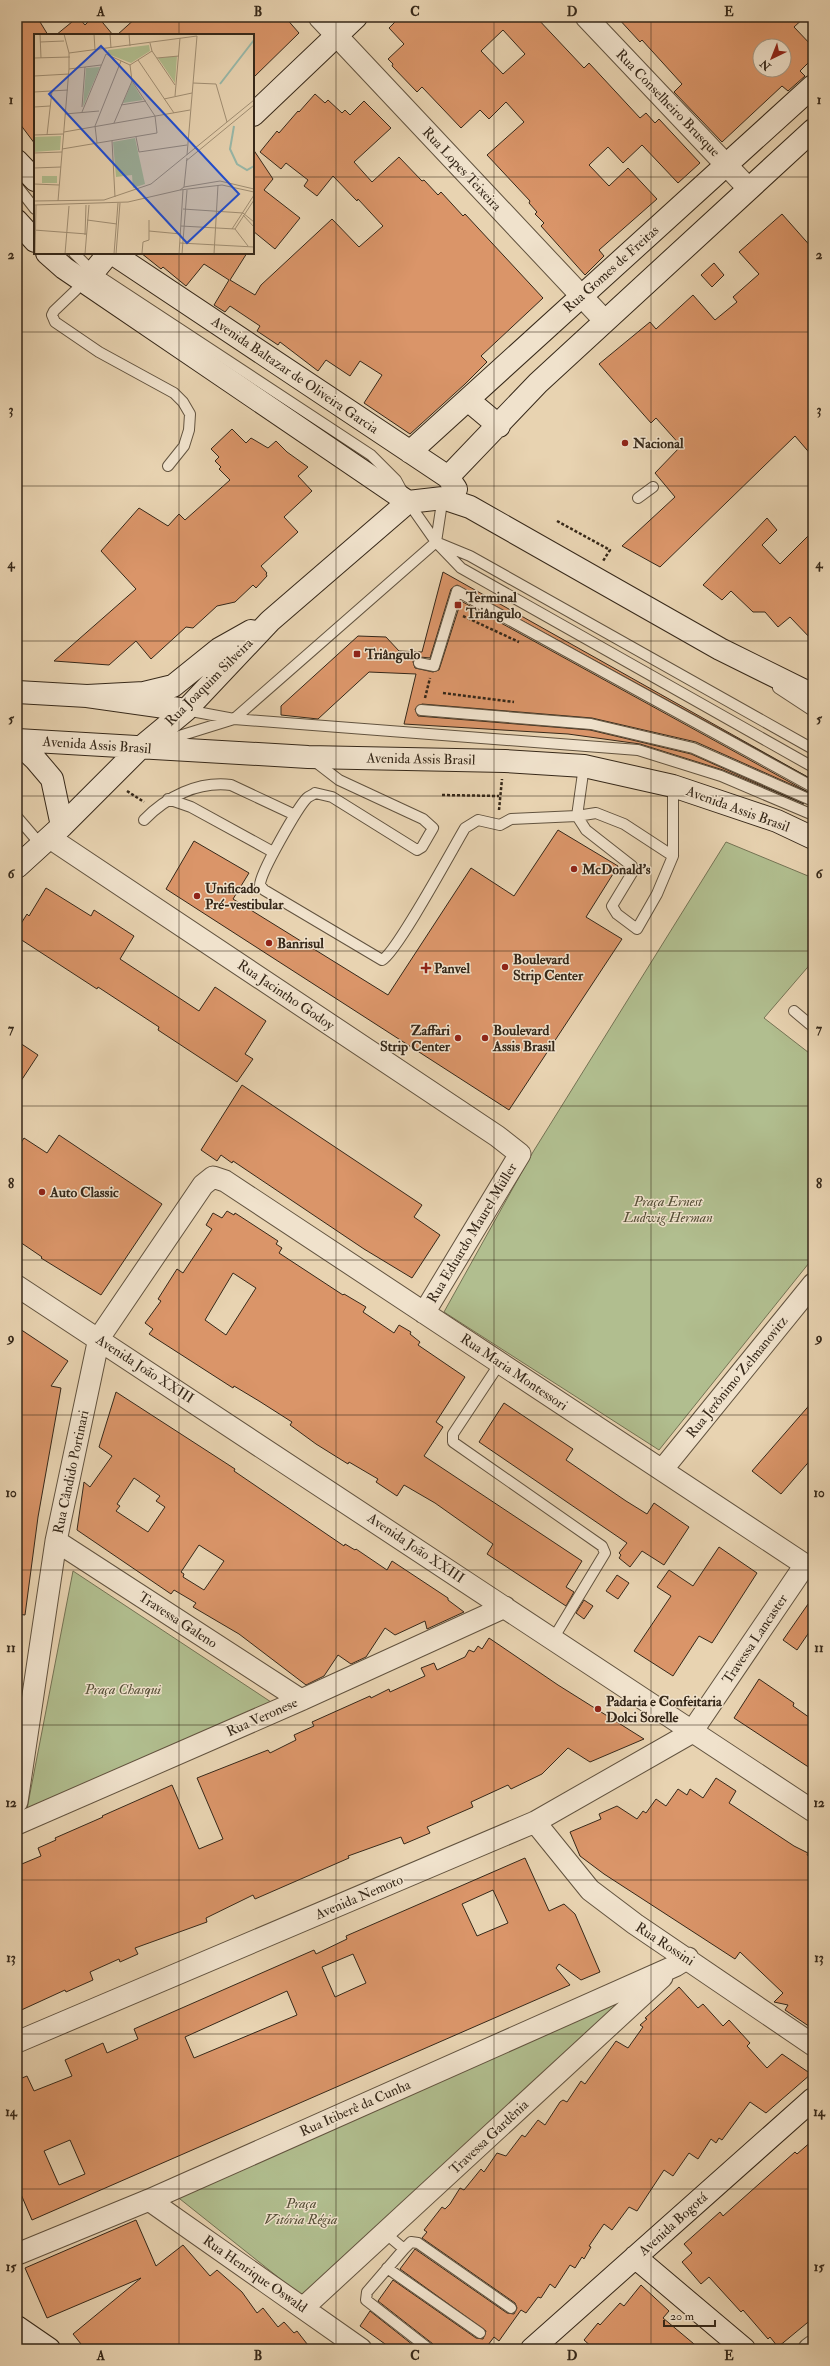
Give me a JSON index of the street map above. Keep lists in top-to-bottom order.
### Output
{
  "streets": {
    "main road": [
      "Rua Gomes de Freitas",
      "Avenida Baltazar de Oliveira Garcia",
      "Rua Joaquim Silveira",
      "Avenida Assis Brasil",
      "Avenida Bogotá"
    ],
    "street": [
      "Rua Conselheiro Brusque",
      "Rua Lopes Teixeira",
      "Rua Jacintho Godoy",
      "Rua Eduardo Maurel Müller",
      "Avenida João XXIII",
      "Rua Maria Montessori",
      "Rua Jerônimo Zelmanovitz",
      "Rua Cândido Portinari",
      "Travessa Galeno",
      "Travessa Lancaster",
      "Rua Veronese",
      "Avenida Nemoto",
      "Rua Rossini",
      "Rua Itiberê da Cunha",
      "Travessa Gardênia",
      "Rua Henrique Oswald"
    ]
  },
  "crossings": [
    ["Rua Conselheiro Brusque", "Rua Gomes de Freitas"],
    ["Rua Lopes Teixeira", "Rua Gomes de Freitas"],
    ["Rua Gomes de Freitas", "Avenida Baltazar de Oliveira Garcia"],
    ["Rua Joaquim Silveira", "Avenida Assis Brasil"],
    ["Rua Joaquim Silveira", "Rua Jacintho Godoy"],
    ["Rua Jacintho Godoy", "Rua Eduardo Maurel Müller"],
    ["Rua Eduardo Maurel Müller", "Rua Maria Montessori"],
    ["Avenida João XXIII", "Rua Cândido Portinari"],
    ["Avenida João XXIII", "Travessa Lancaster"],
    ["Avenida João XXIII", "Rua Veronese"],
    ["Avenida João XXIII", "Avenida Nemoto"],
    ["Rua Maria Montessori", "Rua Jerônimo Zelmanovitz"],
    ["Rua Maria Montessori", "Rua Cândido Portinari"],
    ["Rua Maria Montessori", "Travessa Lancaster"],
    ["Rua Cândido Portinari", "Travessa Galeno"],
    ["Travessa Galeno", "Rua Veronese"],
    ["Travessa Lancaster", "Avenida Nemoto"],
    ["Avenida Nemoto", "Rua Rossini"],
    ["Rua Rossini", "Rua Itiberê da Cunha"],
    ["Rua Rossini", "Travessa Gardênia"],
    ["Rua Itiberê da Cunha", "Travessa Gardênia"],
    ["Rua Itiberê da Cunha", "Rua Henrique Oswald"],
    ["Travessa Gardênia", "Rua Henrique Oswald"]
  ],
  "parks": ["Praça Ernest Ludwig Herman", "Praça Chasqui", "Praça Vitória Régia"],
  "places": {
    "other": [
      "Nacional",
      "McDonald's",
      "Unificado Pré-vestibular",
      "Banrisul",
      "Boulevard Strip Center",
      "Zaffari Strip Center",
      "Boulevard Assis Brasil",
      "Auto Classic",
      "Padaria e Confeitaria Dolci Sorelle"
    ],
    "transit": ["Terminal Triângulo", "Triângulo"],
    "health": ["Panvel"]
  },
  "scale_bar": "20 m",
  "north": "bottom left",
  "grid": {
    "columns": [
      "A",
      "B",
      "C",
      "D",
      "E"
    ],
    "rows": [
      "1",
      "2",
      "3",
      "4",
      "5",
      "6",
      "7",
      "8",
      "9",
      "10",
      "11",
      "12",
      "13",
      "14",
      "15"
    ]
  }
}
